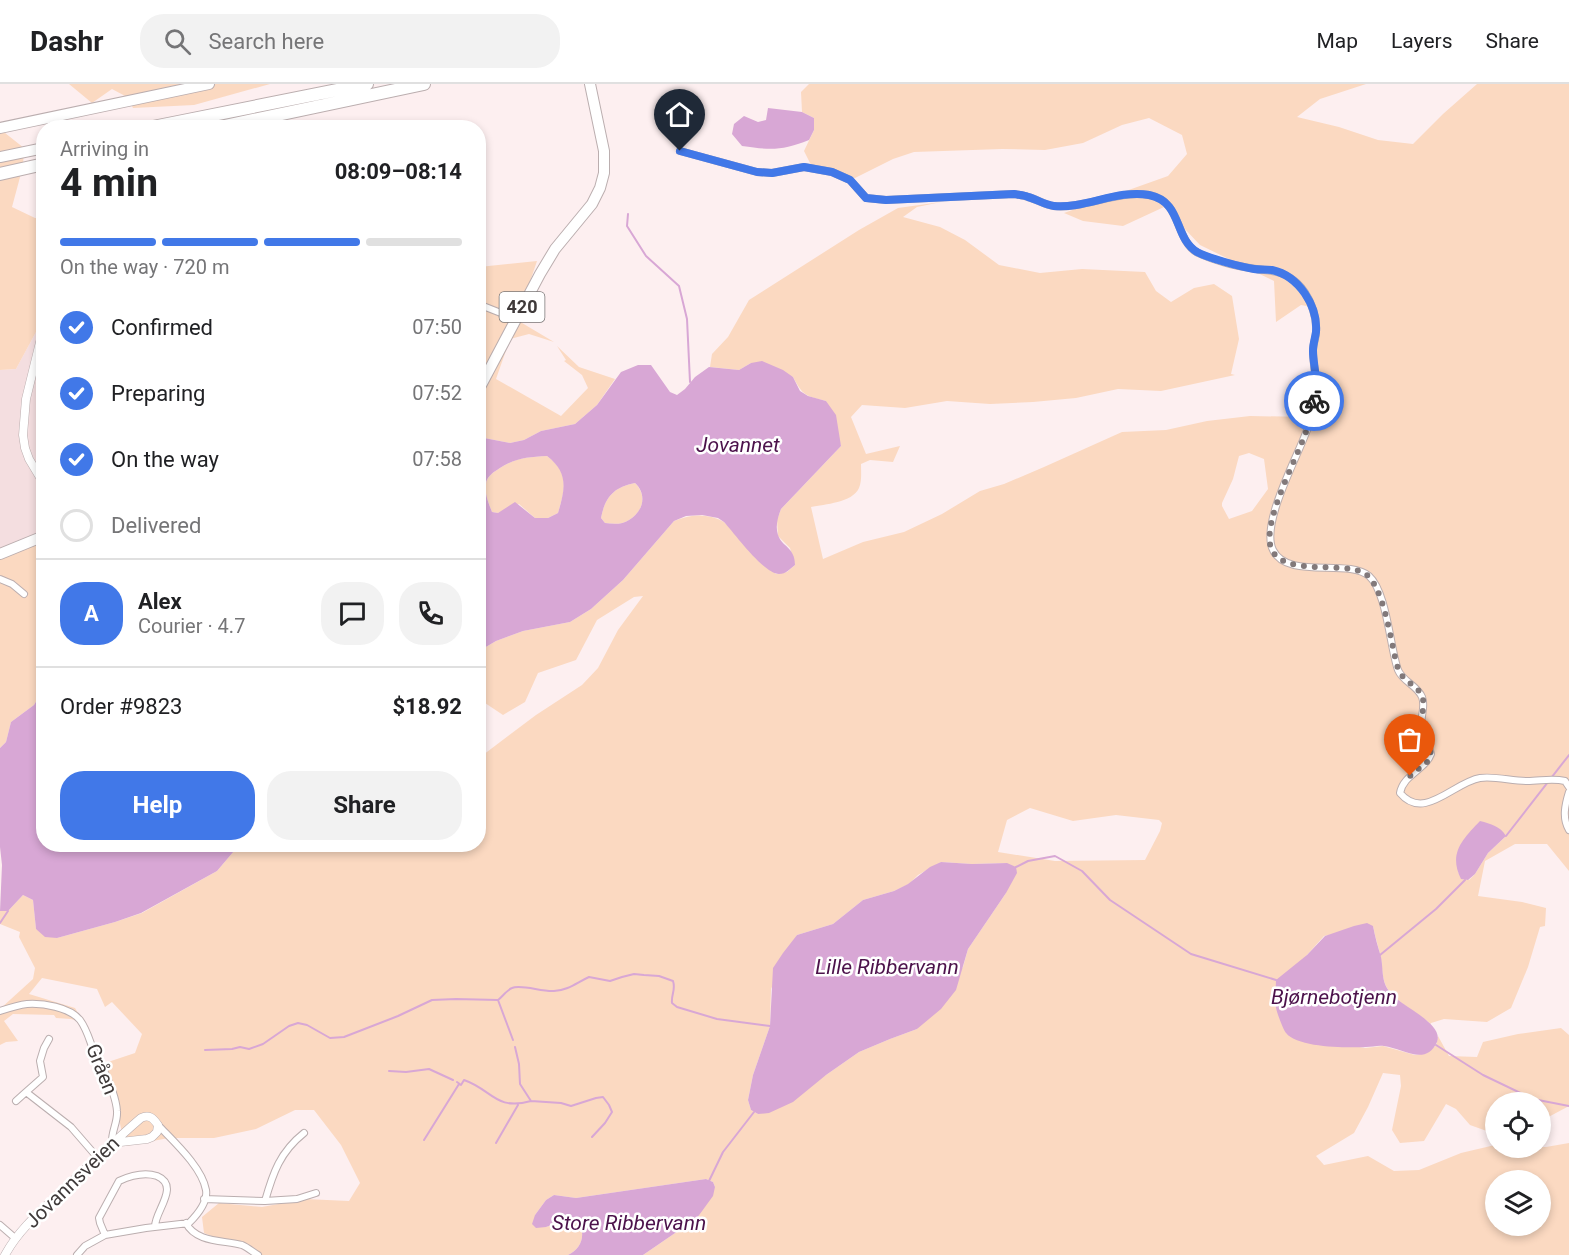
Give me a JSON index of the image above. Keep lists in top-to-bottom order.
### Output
{
  "streets": {
    "main road": ["420"],
    "street": ["Gråen", "Jovannsveien"]
  },
  "crossings": [
    ["Gråen", "Jovannsveien"]
  ],
  "water": [
    "Jovannet",
    "Lille Ribbervann",
    "Bjørnebotjenn",
    "Store Ribbervann"
  ],
  "page": {
    "header": "Dashr",
    "search": "Search here",
    "nav": ["Map", "Layers", "Share"],
    "heading": ["4 min", "Arriving in", "08:09–08:14"],
    "panel": [
      "Alex",
      "Courier · 4.7",
      "Order #9823",
      "$18.92"
    ],
    "bar": "On the way · 720 m",
    "list": [
      ["Confirmed", "07:50"],
      ["Preparing", "07:52"],
      ["On the way", "07:58"],
      "Delivered"
    ],
    "round": "A",
    "buttons": ["Help", "Share"]
  }
}
